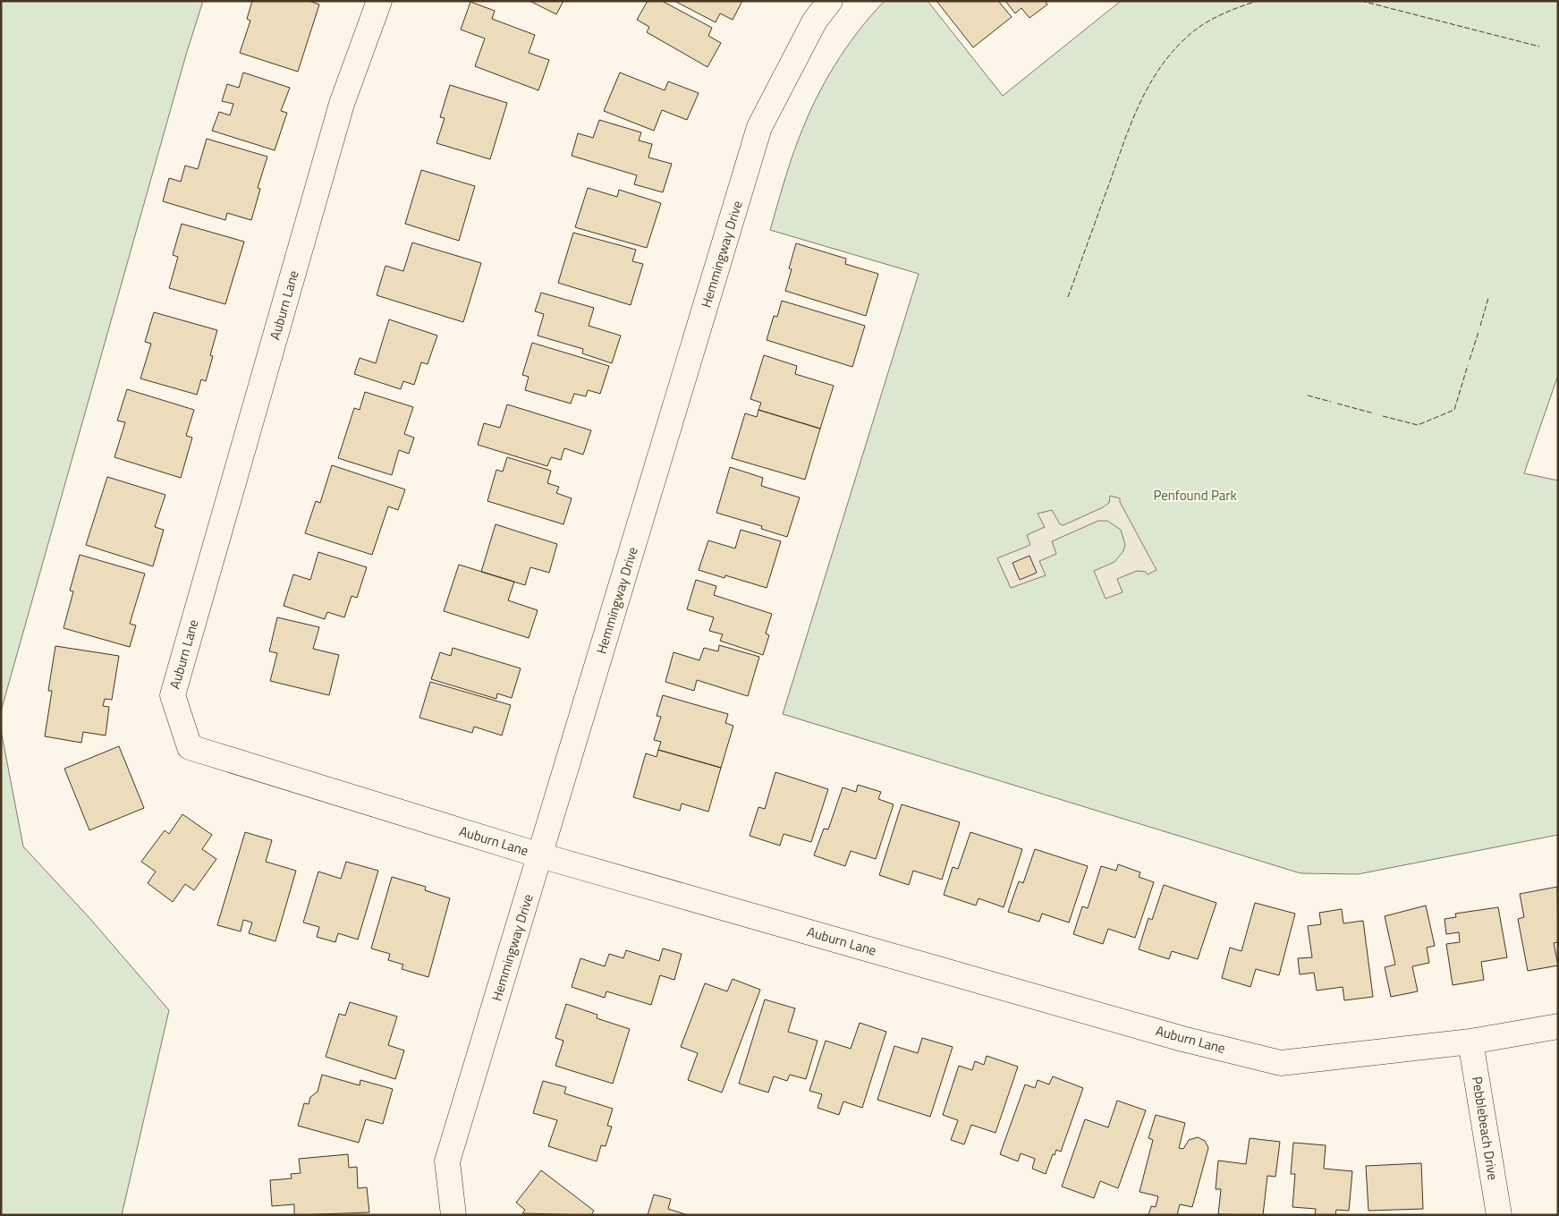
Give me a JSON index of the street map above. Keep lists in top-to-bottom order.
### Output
{
  "streets": {
    "street": ["Hemmingway Drive", "Auburn Lane", "Pebblebeach Drive"]
  },
  "crossings": [
    ["Hemmingway Drive", "Auburn Lane"],
    ["Auburn Lane", "Pebblebeach Drive"]
  ],
  "parks": ["Penfound Park"]
}
